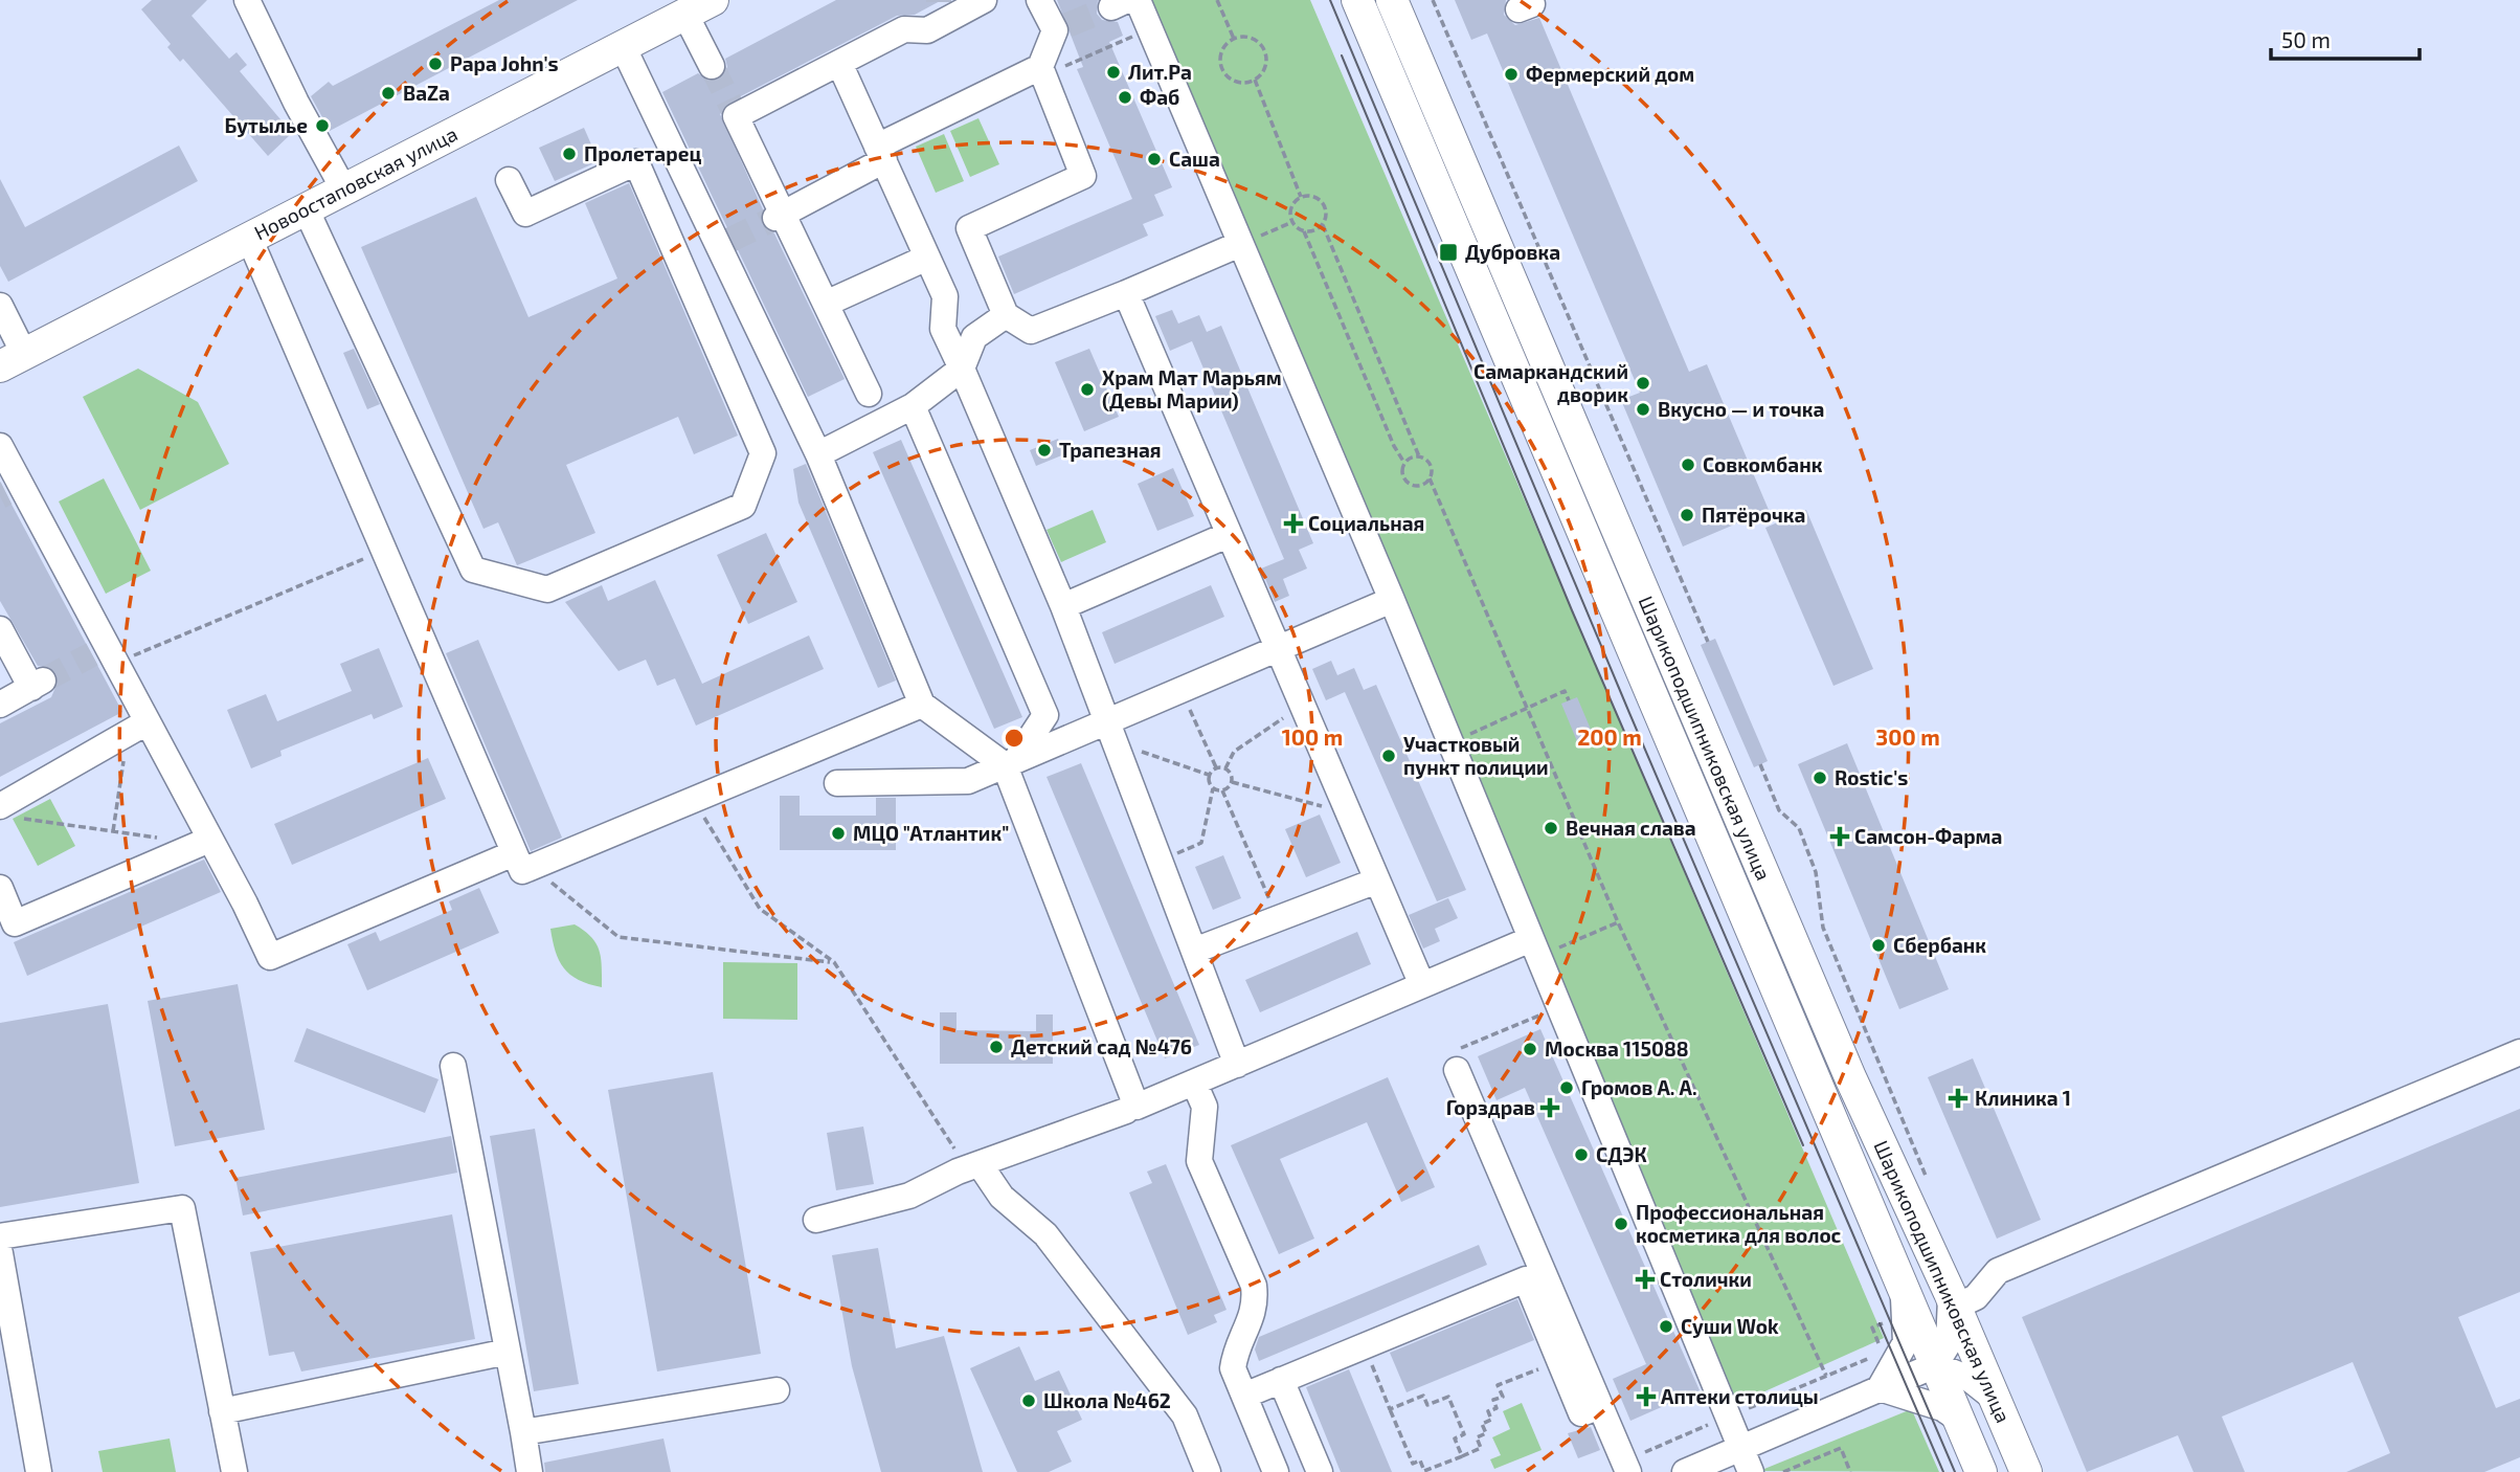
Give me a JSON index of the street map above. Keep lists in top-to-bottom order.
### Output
{
  "streets": {
    "main road": ["Новоостаповская улица", "Шарикоподшипниковская улица"]
  },
  "places": {
    "other": [
      "Papa John's",
      "Лит.Ра",
      "Фермерский дом",
      "BaZa",
      "Фаб",
      "Бутылье",
      "Пролетарец",
      "Саша",
      "Самаркандский дворик",
      "Храм Мат Марьям (Девы Марии)",
      "Вкусно — и точка",
      "Трапезная",
      "Совкомбанк",
      "Пятёрочка",
      "Участковый пункт полиции",
      "Rostic's",
      "Вечная слава",
      "МЦО \"Атлантик\"",
      "Сбербанк",
      "Детский сад №476",
      "Москва 115088",
      "Громов А. А.",
      "СДЭК",
      "Профессиональная косметика для волос",
      "Суши Wok",
      "Школа №462"
    ],
    "transit": ["Дубровка"],
    "health": [
      "Социальная",
      "Самсон-Фарма",
      "Клиника 1",
      "Горздрав",
      "Столички",
      "Аптеки столицы"
    ]
  },
  "scale_bar": "50 m",
  "rings": ["100 m", "200 m", "300 m"]
}
